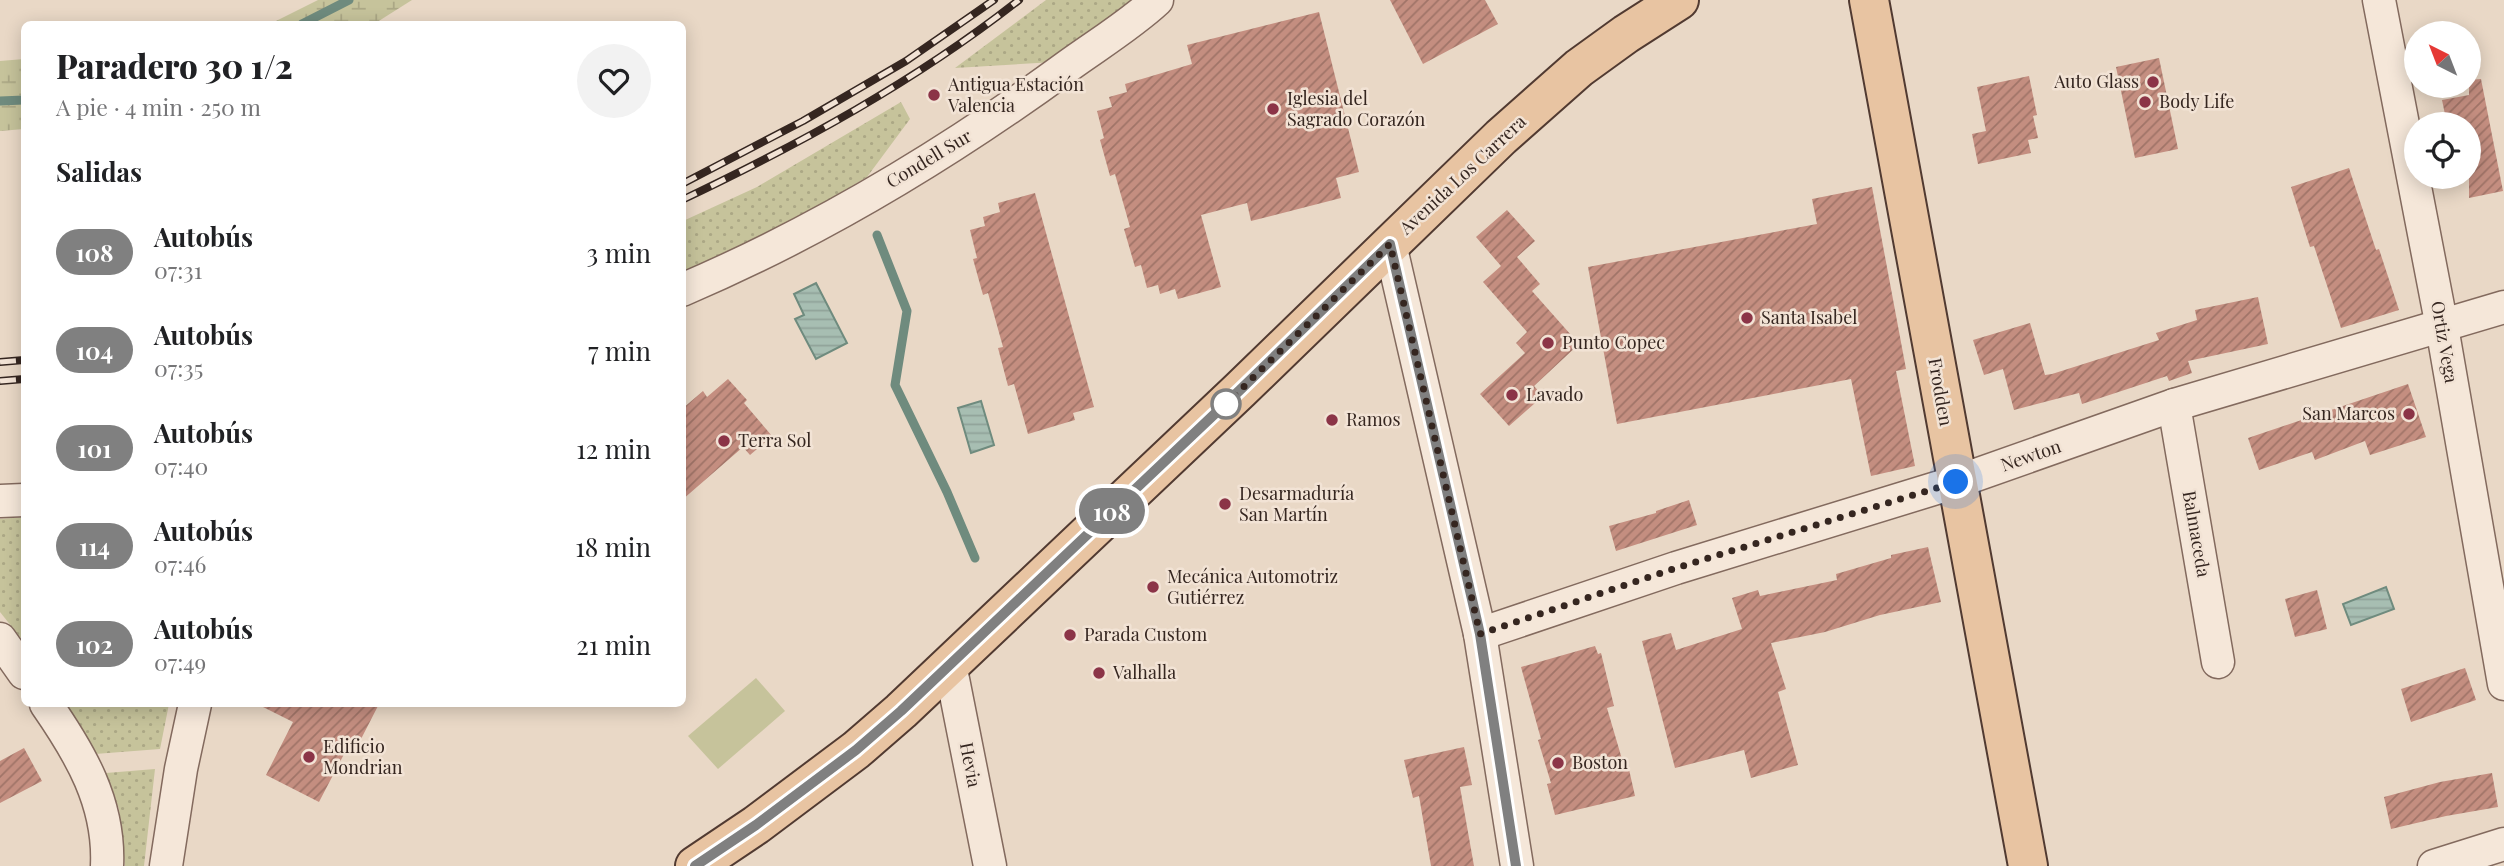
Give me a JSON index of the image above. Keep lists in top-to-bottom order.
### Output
{
  "streets": {
    "main road": ["Avenida Los Carrera", "Frodden"],
    "street": [
      "Condell Sur",
      "Ortiz Vega",
      "Newton",
      "Balmaceda",
      "Hevia"
    ]
  },
  "crossings": [
    ["Avenida Los Carrera", "Hevia"],
    ["Ortiz Vega", "Newton"],
    ["Frodden", "Newton"],
    ["Newton", "Balmaceda"]
  ],
  "places": [
    "Auto Glass",
    "Antigua Estación Valencia",
    "Body Life",
    "Iglesia del Sagrado Corazón",
    "Santa Isabel",
    "Punto Copec",
    "Lavado",
    "San Marcos",
    "Ramos",
    "Terra Sol",
    "Desarmaduría San Martín",
    "Mecánica Automotriz Gutiérrez",
    "Parada Custom",
    "Valhalla",
    "Edificio Mondrian",
    "Boston"
  ],
  "lines": ["bus line 108"],
  "north": "top left",
  "page": {
    "on_map": "108",
    "heading": [
      ["Paradero 30 1/2", "A pie · 4 min · 250 m"],
      "Salidas"
    ],
    "list": [
      {
        "mark": "108",
        "name": "Autobús",
        "note": "07:31",
        "value": "3 min"
      },
      {
        "mark": "104",
        "name": "Autobús",
        "note": "07:35",
        "value": "7 min"
      },
      {
        "mark": "101",
        "name": "Autobús",
        "note": "07:40",
        "value": "12 min"
      },
      {
        "mark": "114",
        "name": "Autobús",
        "note": "07:46",
        "value": "18 min"
      },
      {
        "mark": "102",
        "name": "Autobús",
        "note": "07:49",
        "value": "21 min"
      }
    ]
  }
}
